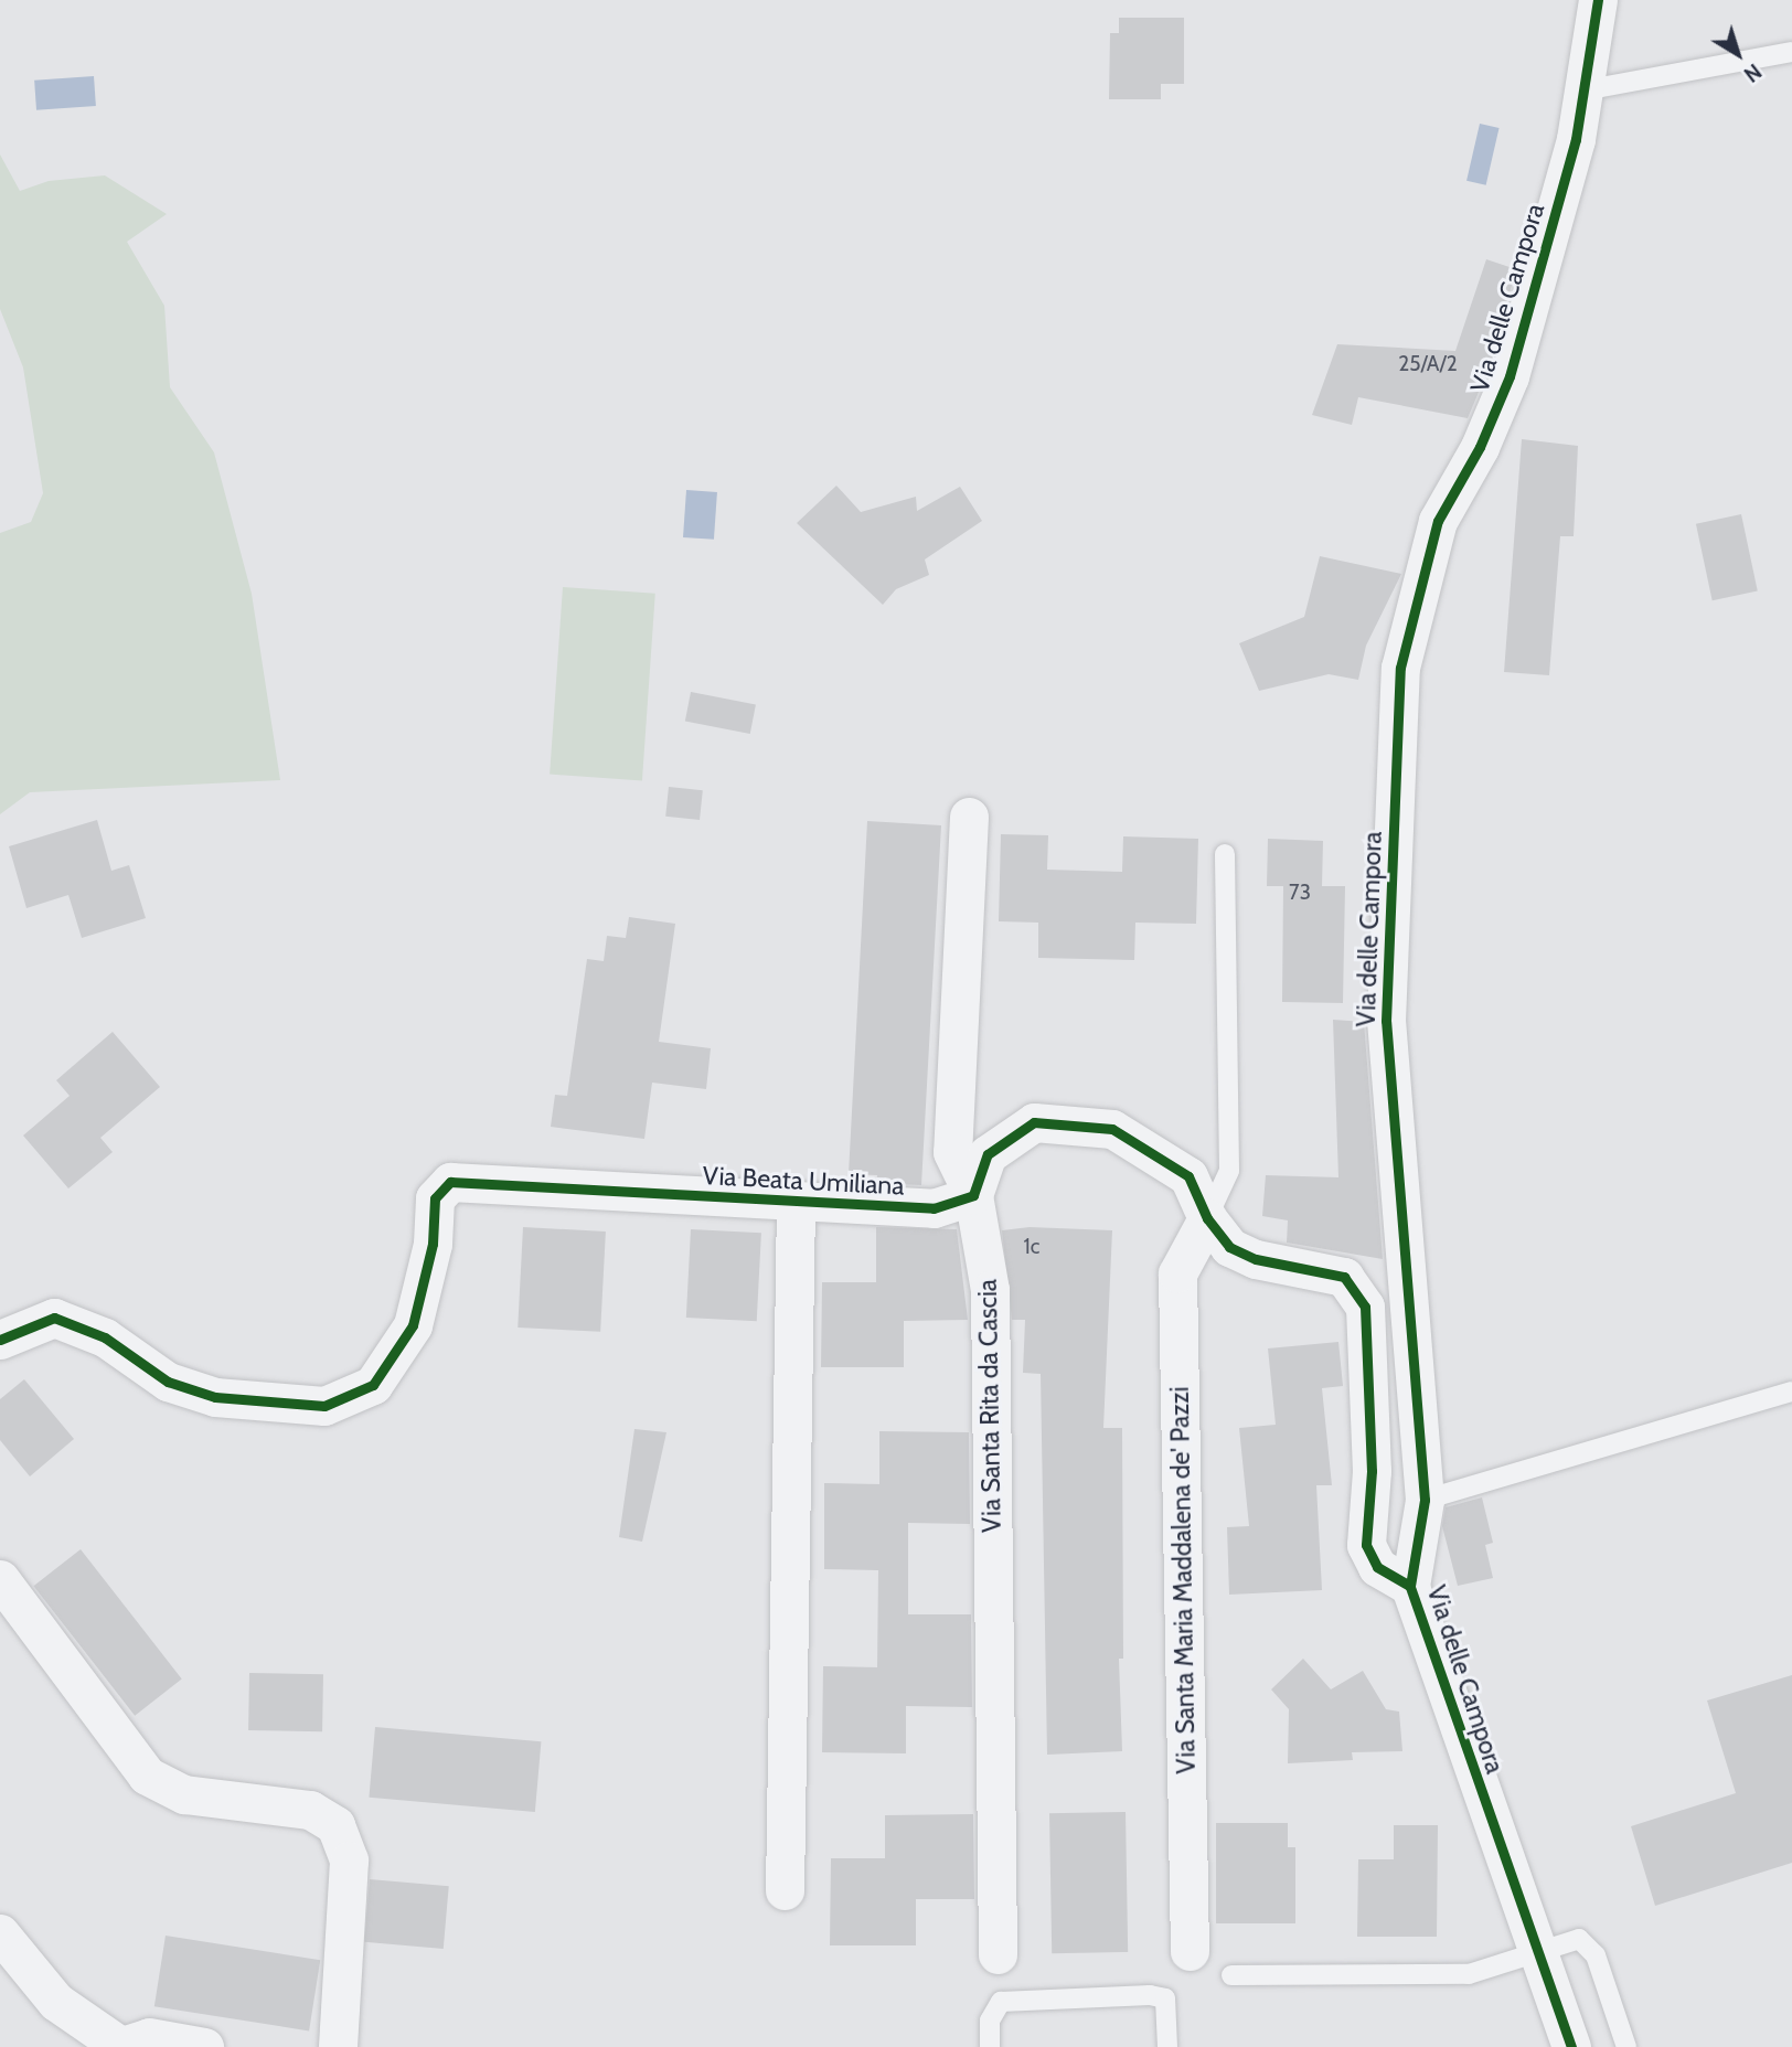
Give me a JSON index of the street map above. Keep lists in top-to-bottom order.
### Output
{
  "streets": {
    "street": [
      "Via delle Campora",
      "Via Beata Umiliana",
      "Via Santa Rita da Cascia",
      "Via Santa Maria Maddalena de' Pazzi"
    ]
  },
  "crossings": [
    ["Via Beata Umiliana", "Via Santa Rita da Cascia"]
  ],
  "house_numbers": ["25/A/2", "73", "1c"],
  "north": "bottom right"
}
